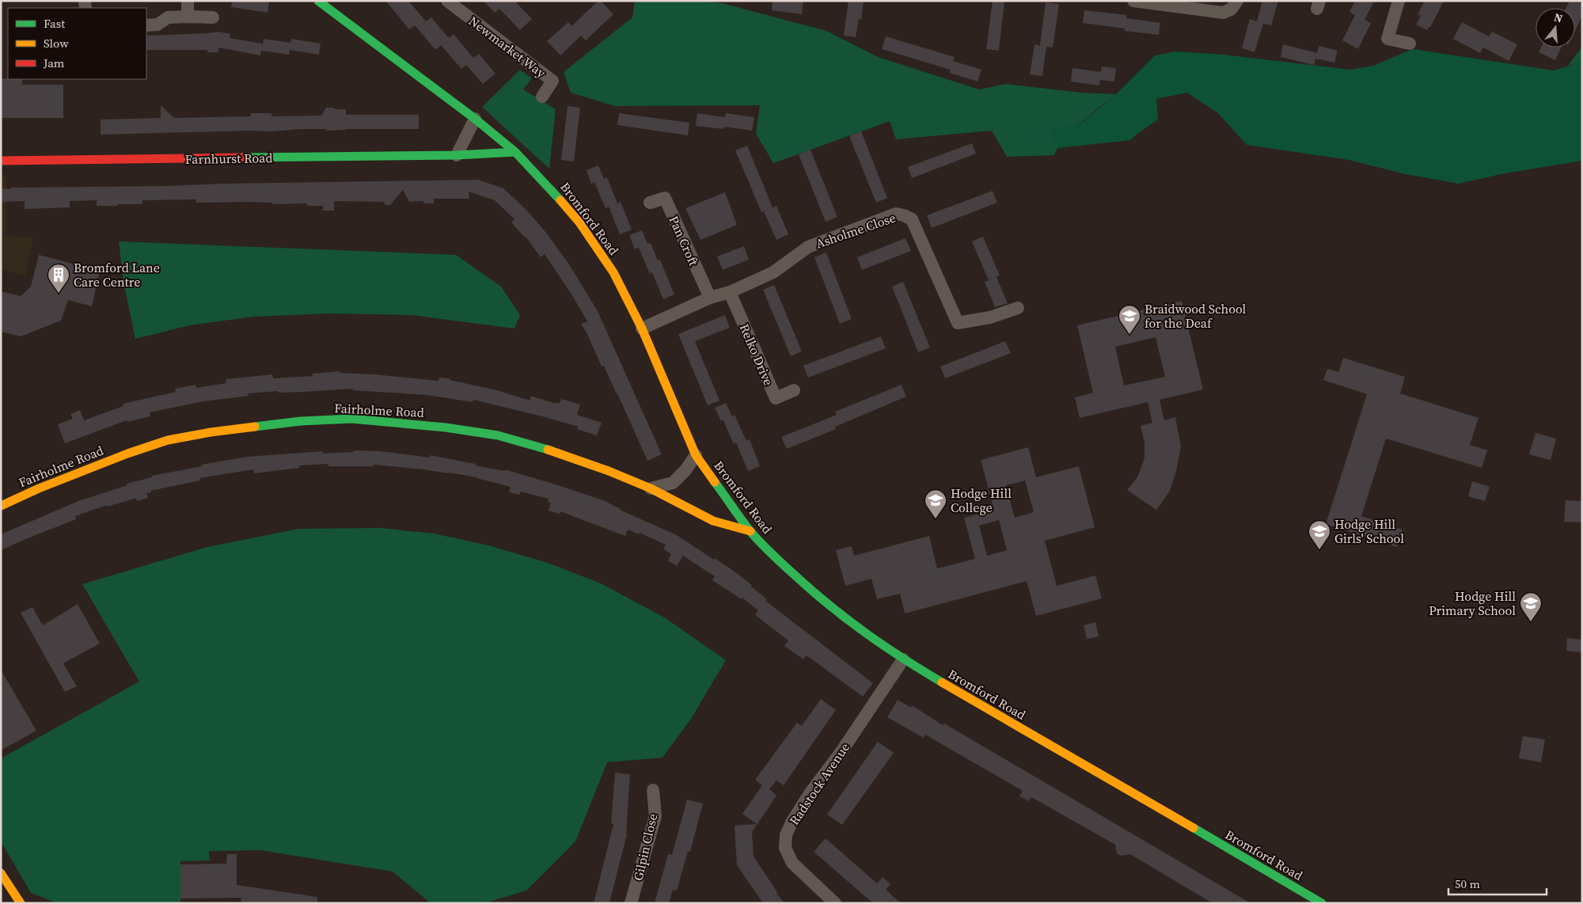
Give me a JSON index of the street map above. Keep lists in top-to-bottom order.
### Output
{
  "streets": {
    "street": [
      "Newmarket Way",
      "Farnhurst Road",
      "Bromford Road",
      "Asholme Close",
      "Pan Croft",
      "Relko Drive",
      "Fairholme Road",
      "Radstock Avenue",
      "Gilpin Close"
    ]
  },
  "crossings": [
    ["Farnhurst Road", "Bromford Road"],
    ["Bromford Road", "Asholme Close"],
    ["Bromford Road", "Fairholme Road"],
    ["Bromford Road", "Radstock Avenue"],
    ["Asholme Close", "Pan Croft"],
    ["Asholme Close", "Relko Drive"]
  ],
  "places": {
    "building": ["Bromford Lane Care Centre"],
    "school or university": [
      "Braidwood School for the Deaf",
      "Hodge Hill College",
      "Hodge Hill Girls' School",
      "Hodge Hill Primary School"
    ]
  },
  "legend": ["Fast", "Slow", "Jam"],
  "scale_bar": "50 m",
  "north": "top"
}
